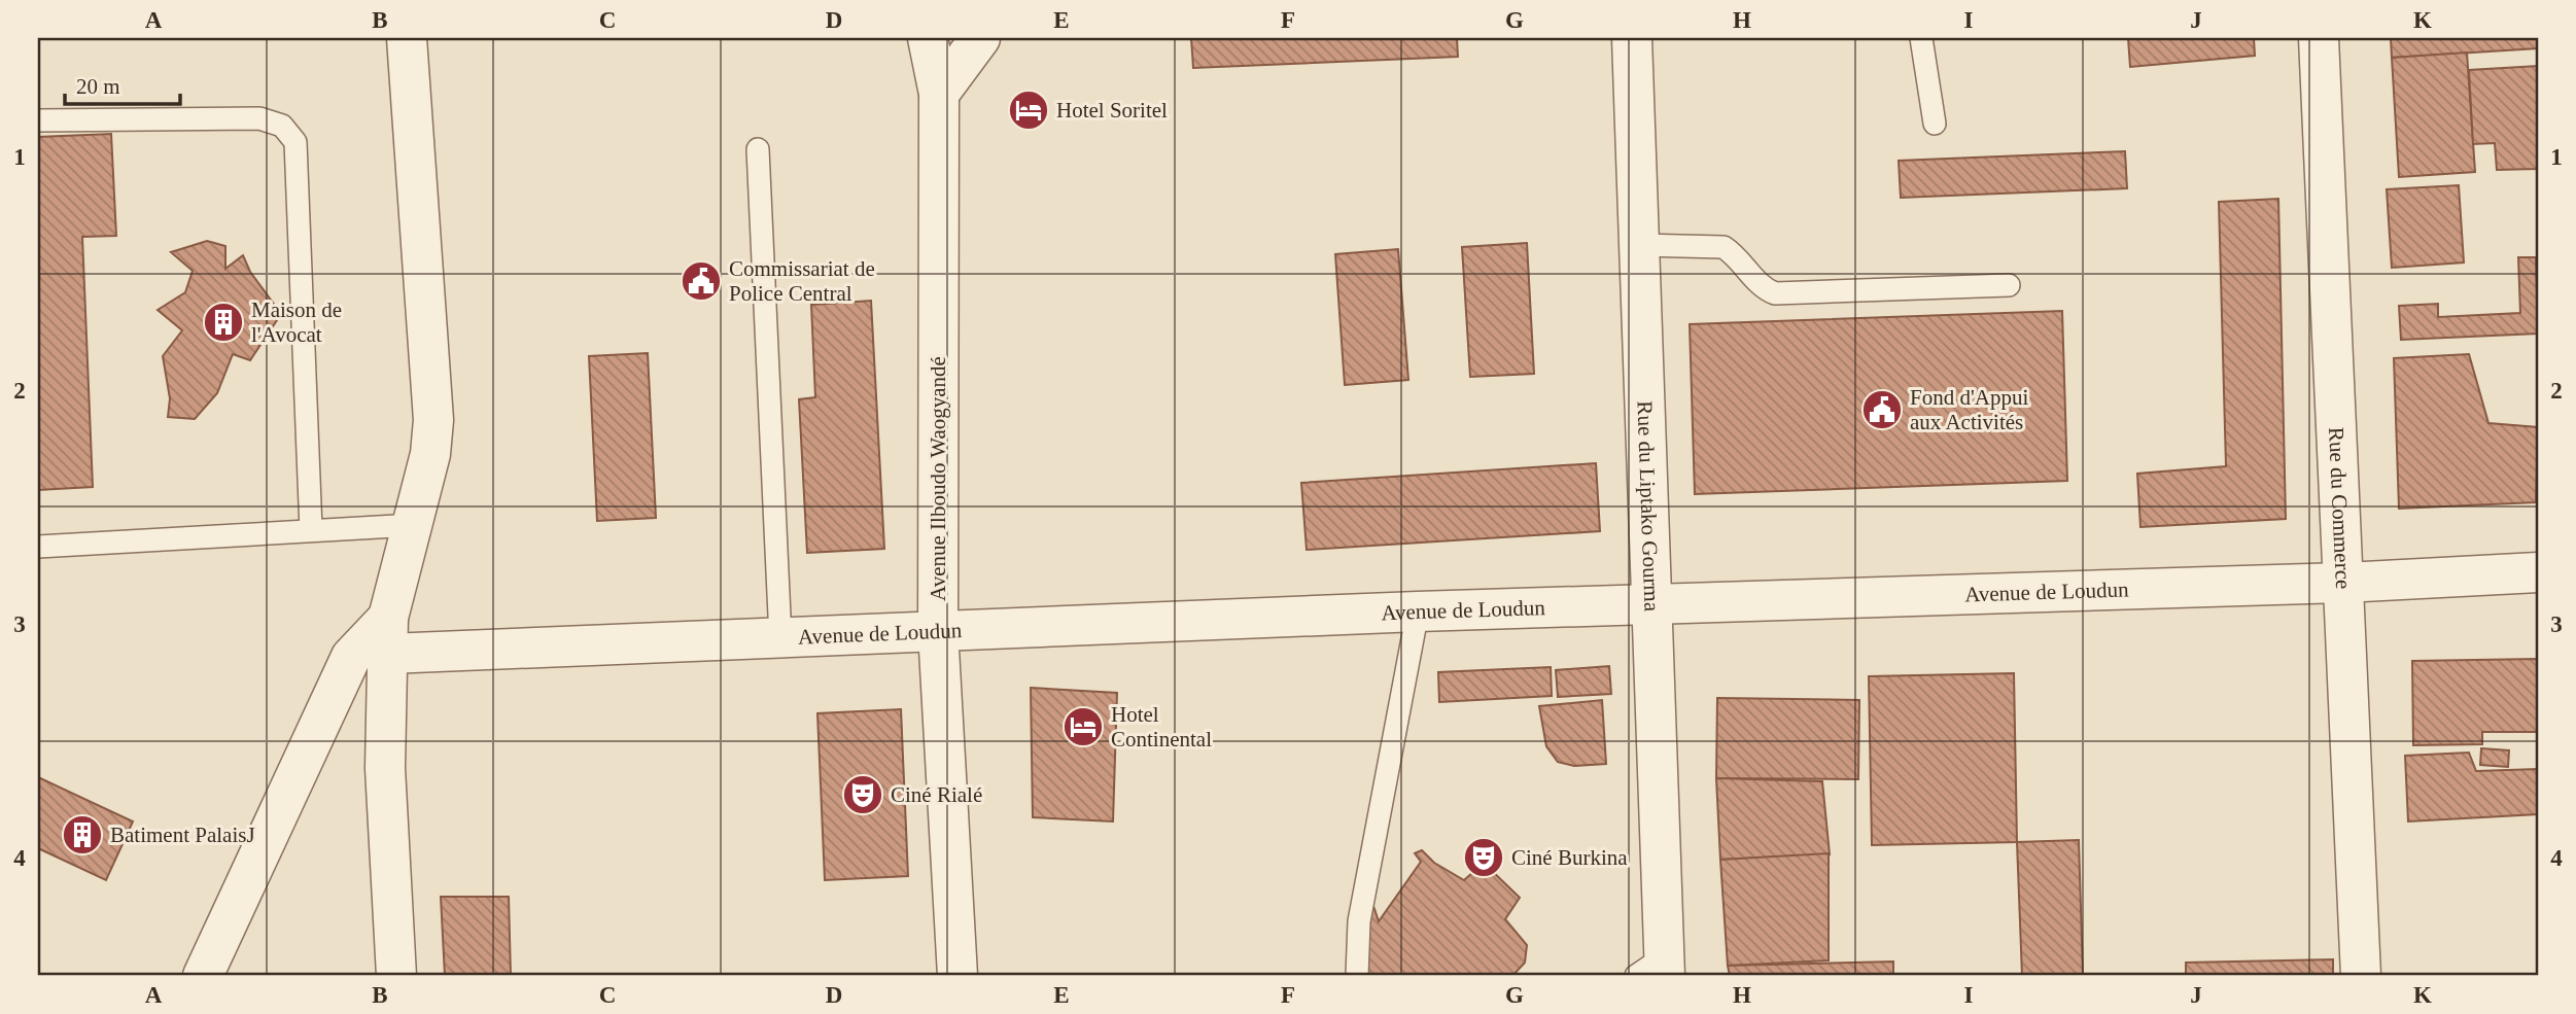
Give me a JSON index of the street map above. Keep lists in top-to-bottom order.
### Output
{
  "streets": {
    "street": [
      "Avenue Ilboudo Waogyandé",
      "Rue du Liptako Gourma",
      "Rue du Commerce",
      "Avenue de Loudun"
    ]
  },
  "crossings": [
    ["Avenue Ilboudo Waogyandé", "Avenue de Loudun"],
    ["Rue du Liptako Gourma", "Avenue de Loudun"],
    ["Rue du Commerce", "Avenue de Loudun"]
  ],
  "places": {
    "hotel": ["Hotel Soritel", "Hotel Continental"],
    "public building": ["Commissariat de Police Central", "Fond d'Appui aux Activités"],
    "building": ["Maison de l'Avocat", "Batiment PalaisJ"],
    "theatre": ["Ciné Rialé", "Ciné Burkina"]
  },
  "scale_bar": "20 m",
  "grid": {
    "columns": [
      "A",
      "B",
      "C",
      "D",
      "E",
      "F",
      "G",
      "H",
      "I",
      "J",
      "K"
    ],
    "rows": [
      "1",
      "2",
      "3",
      "4"
    ]
  }
}
